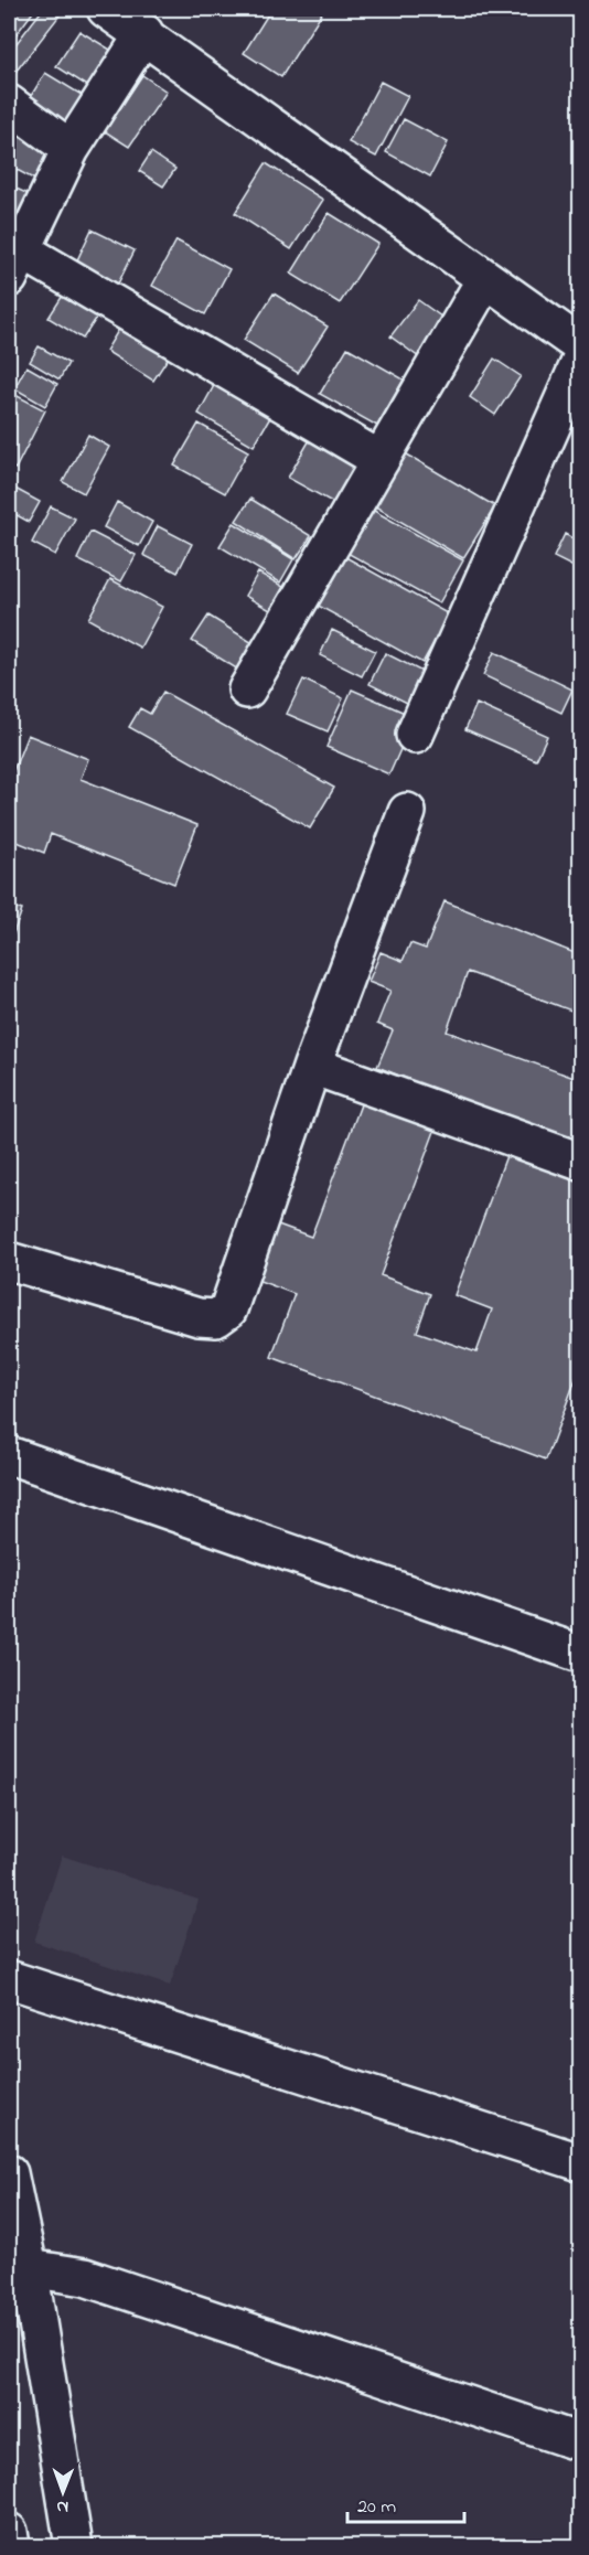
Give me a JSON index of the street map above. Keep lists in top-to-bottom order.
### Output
{
  "scale_bar": "20 m",
  "north": "bottom"
}
